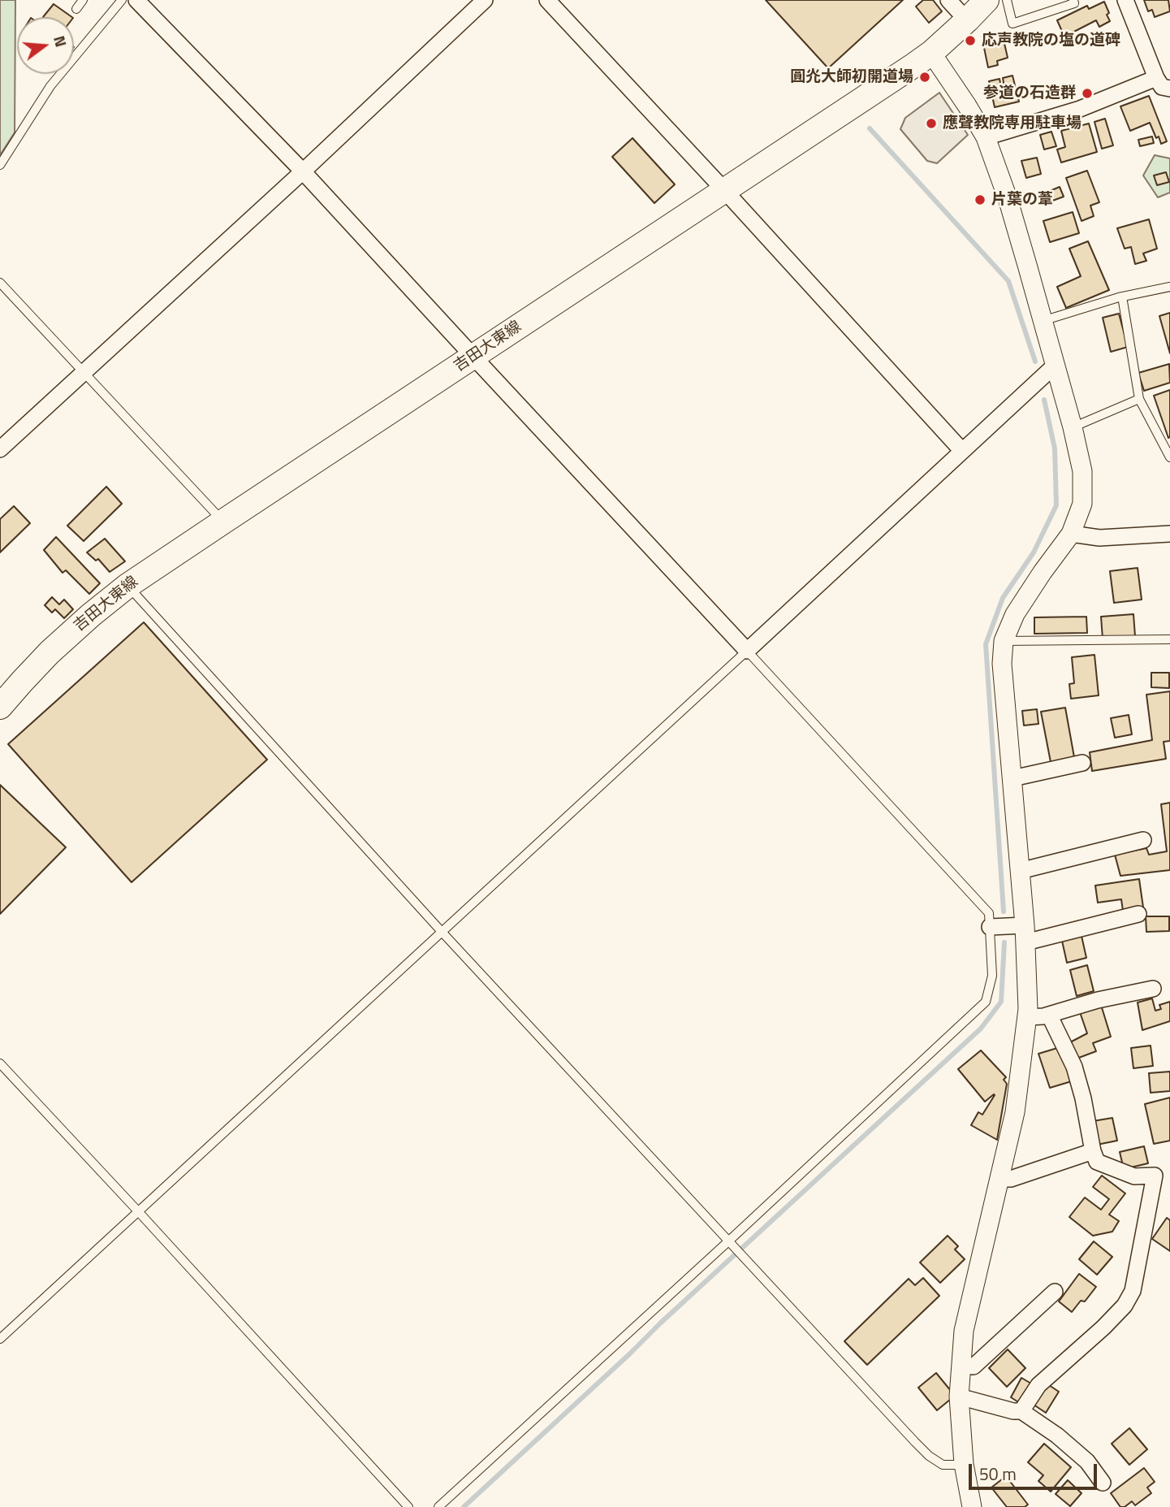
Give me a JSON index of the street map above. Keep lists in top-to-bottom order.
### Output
{
  "streets": {
    "main road": ["吉田大東線"]
  },
  "places": [
    "応声教院の塩の道碑",
    "圓灮大師初開道場",
    "参道の石造群",
    "應聲教院専用駐車場",
    "片葉の葦"
  ],
  "scale_bar": "50 m",
  "north": "right"
}
